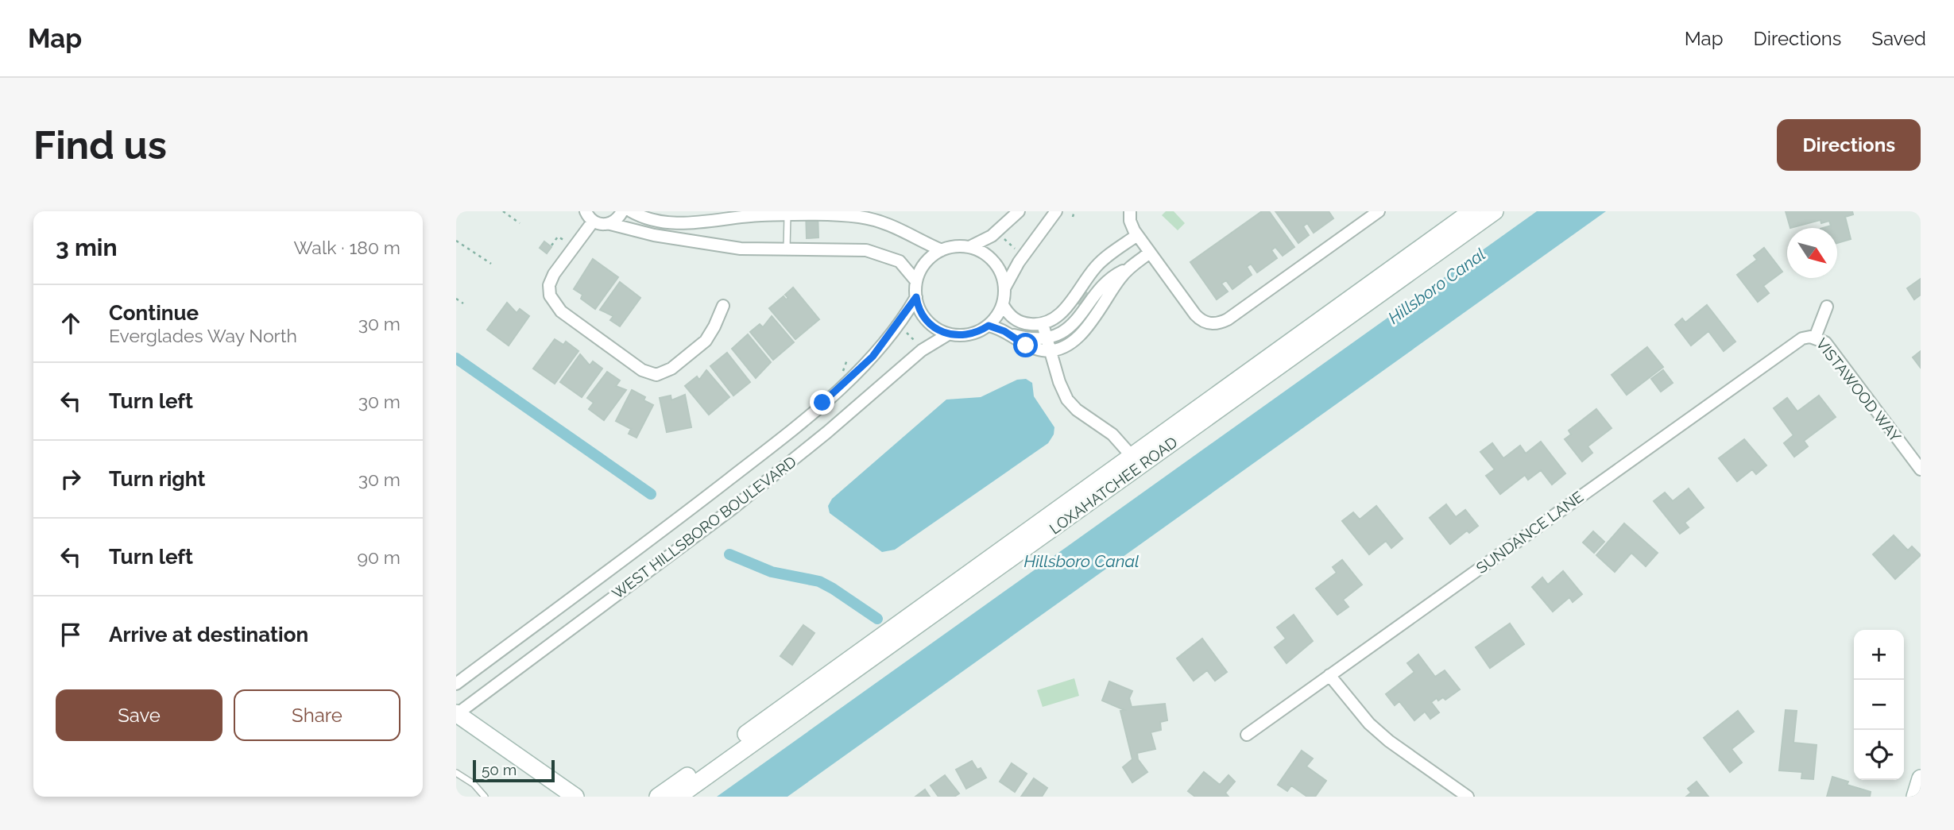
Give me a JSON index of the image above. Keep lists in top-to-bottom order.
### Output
{
  "streets": {
    "main road": ["LOXAHATCHEE ROAD"],
    "street": ["VISTAWOOD WAY", "WEST HILLSBORO BOULEVARD", "SUNDANCE LANE"]
  },
  "crossings": [
    ["VISTAWOOD WAY", "SUNDANCE LANE"]
  ],
  "water": ["Hillsboro Canal"],
  "scale_bar": "50 m",
  "north": "bottom right",
  "page": {
    "header": "Map",
    "nav": ["Map", "Directions", "Saved"],
    "buttons": [
      "Directions",
      ["Save", "Share"]
    ],
    "title": "Find us",
    "heading": ["3 min", "Walk · 180 m"],
    "list": [
      ["Continue", "Everglades Way North", "30 m"],
      ["Turn left", "30 m"],
      ["Turn right", "30 m"],
      ["Turn left", "90 m"],
      "Arrive at destination"
    ],
    "map_buttons": ["+", "−"],
    "scale": "50 m"
  }
}
